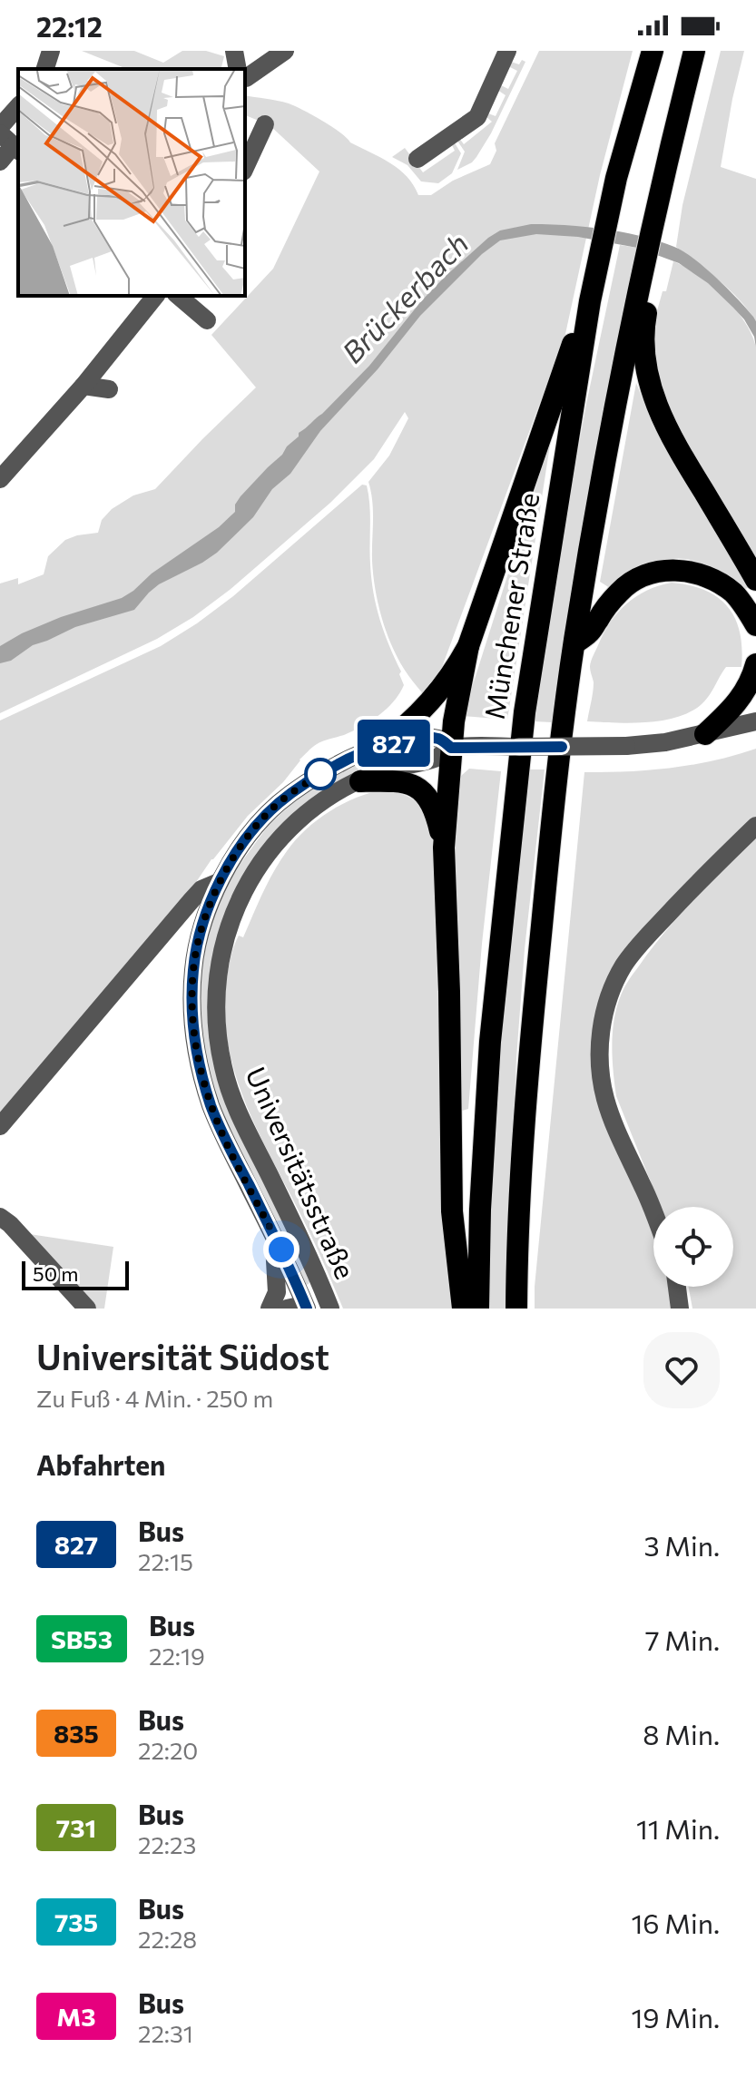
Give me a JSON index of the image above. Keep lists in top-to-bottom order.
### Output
{
  "streets": {
    "highway": ["Münchener Straße"],
    "street": ["Universitätsstraße"]
  },
  "water": ["Brückerbach"],
  "lines": ["bus line 827"],
  "scale_bar": "50 m",
  "page": {
    "status": "22:12",
    "on_map": "827",
    "scale": "50 m",
    "heading": [
      ["Universität Südost", "Zu Fuß · 4 Min. · 250 m"],
      "Abfahrten"
    ],
    "list": [
      {
        "mark": "827",
        "name": "Bus",
        "note": "22:15",
        "value": "3 Min."
      },
      {
        "mark": "SB53",
        "name": "Bus",
        "note": "22:19",
        "value": "7 Min."
      },
      {
        "mark": "835",
        "name": "Bus",
        "note": "22:20",
        "value": "8 Min."
      },
      {
        "mark": "731",
        "name": "Bus",
        "note": "22:23",
        "value": "11 Min."
      },
      {
        "mark": "735",
        "name": "Bus",
        "note": "22:28",
        "value": "16 Min."
      },
      {
        "mark": "M3",
        "name": "Bus",
        "note": "22:31",
        "value": "19 Min."
      }
    ]
  }
}
